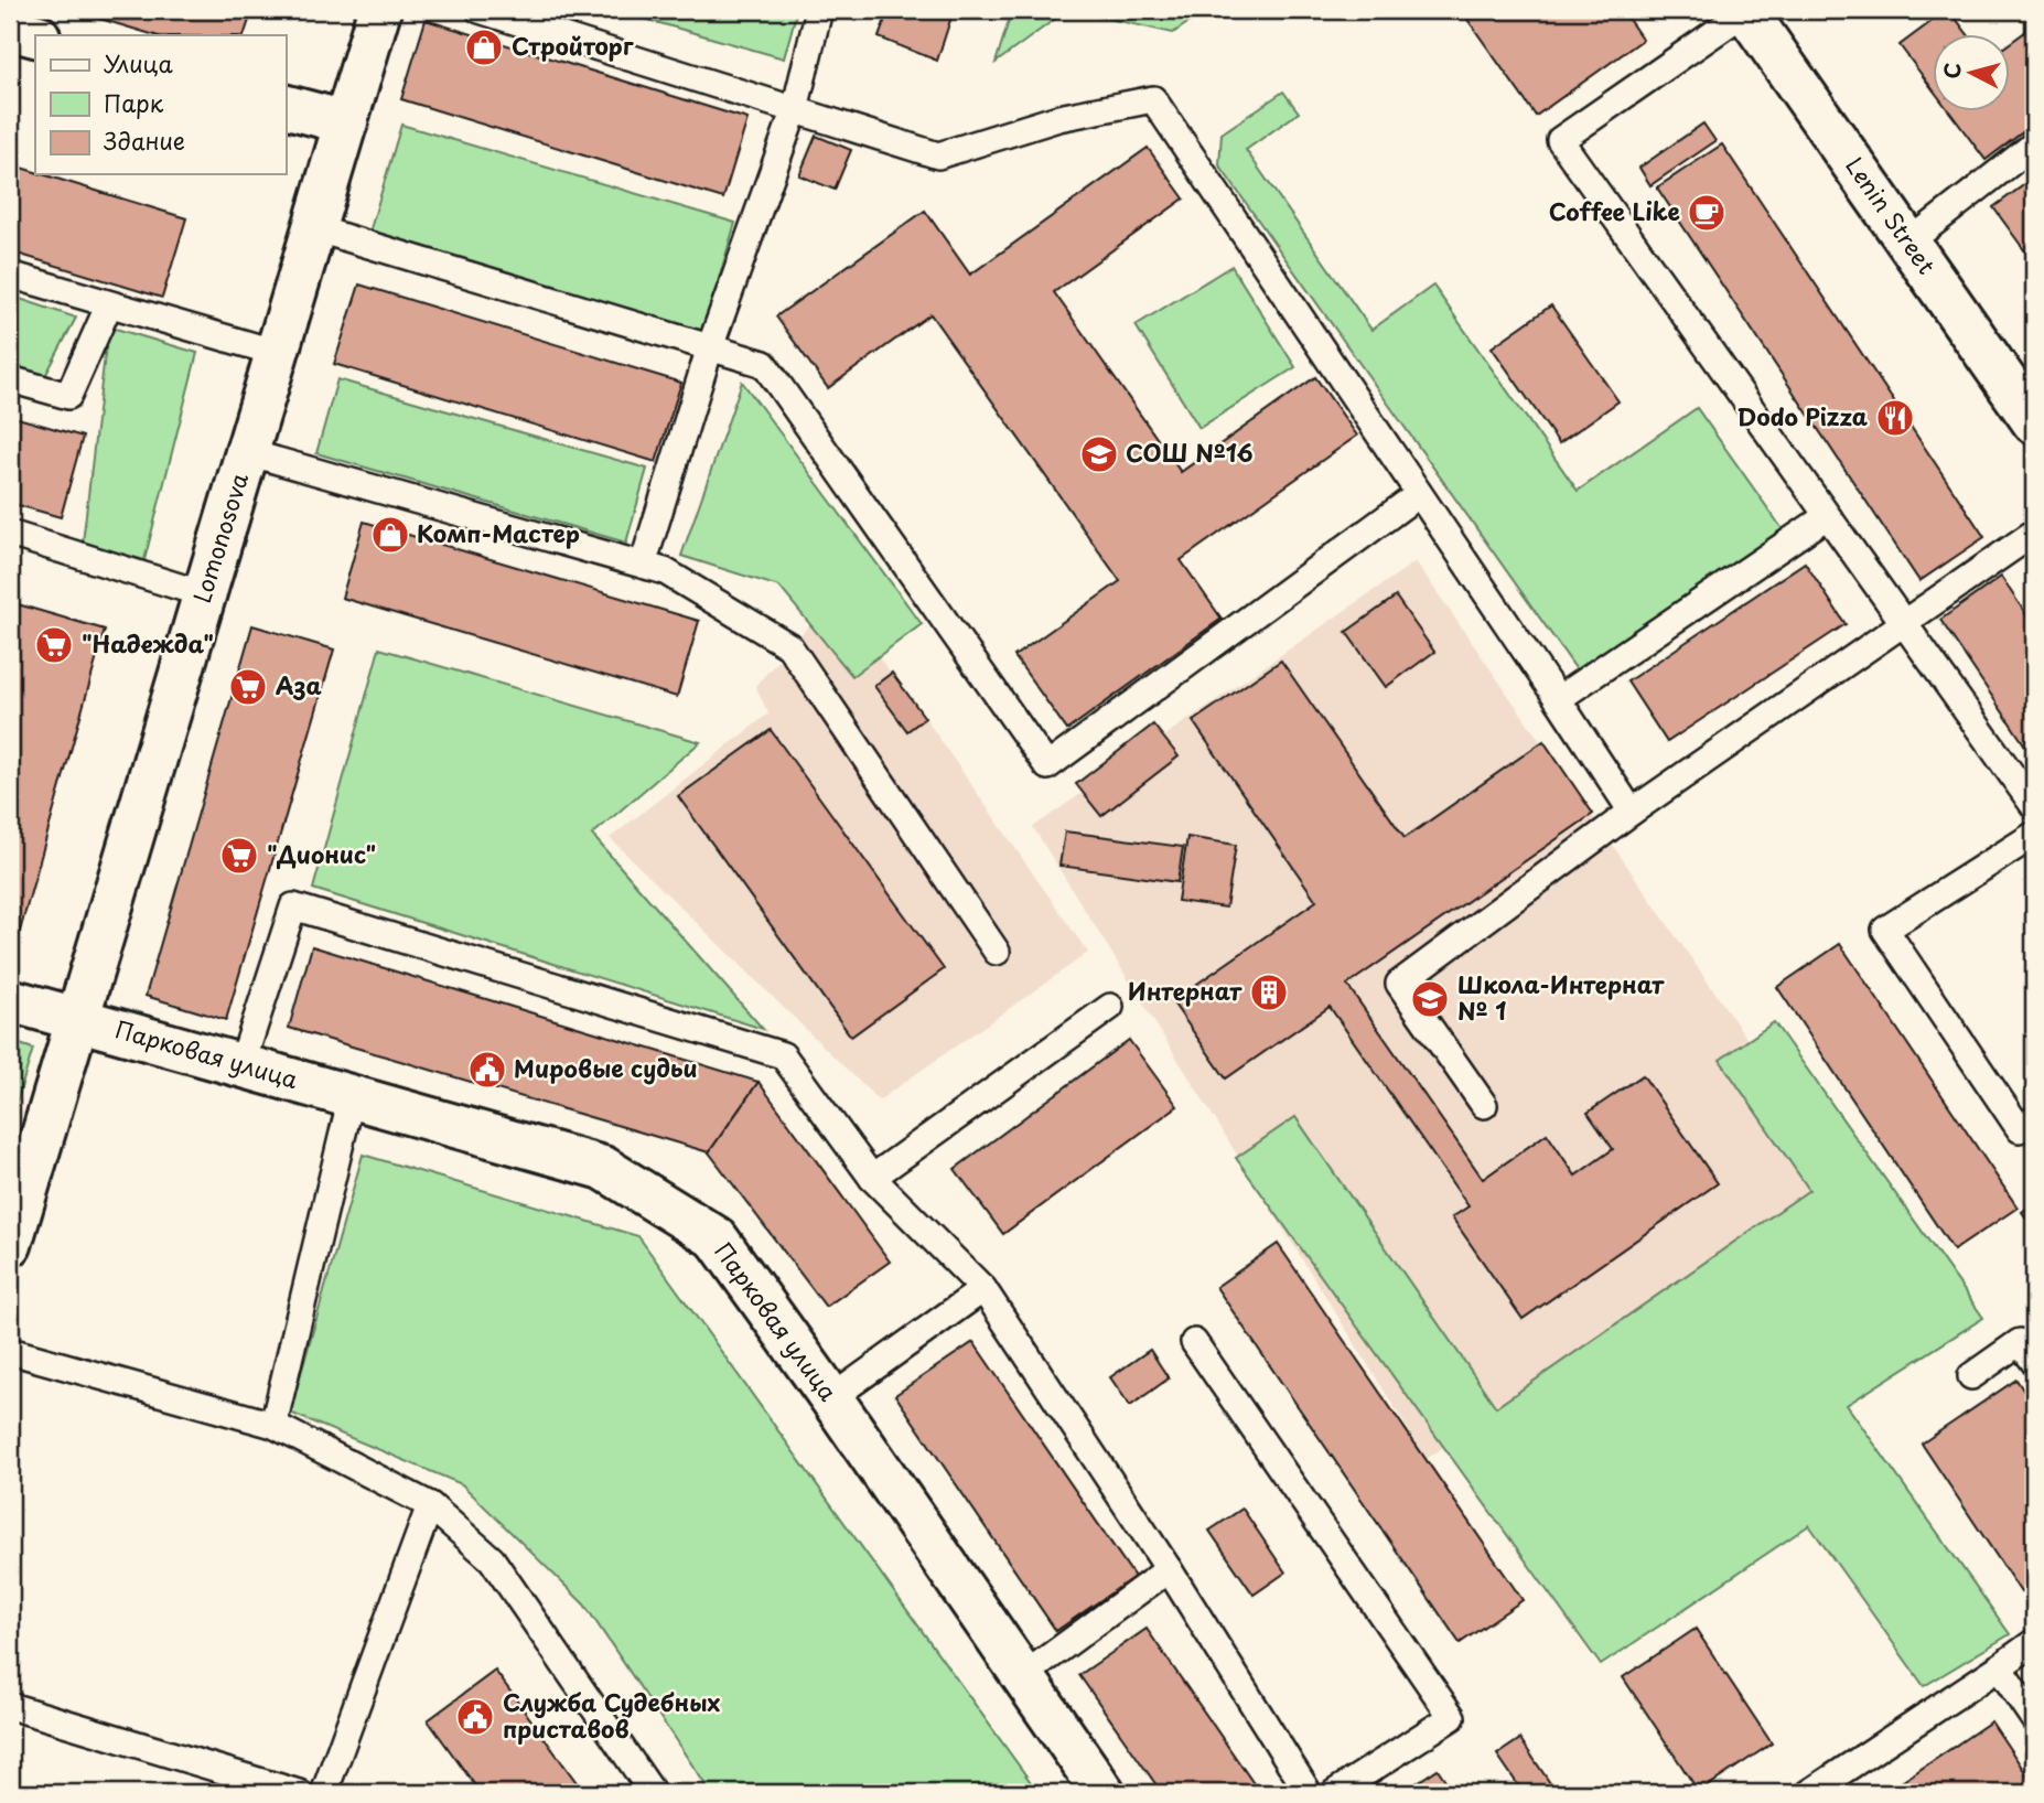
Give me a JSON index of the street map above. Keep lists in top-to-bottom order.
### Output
{
  "streets": {
    "main road": ["Lenin Street", "Lomonosova", "Парковая улица"]
  },
  "crossings": [
    ["Lomonosova", "Парковая улица"]
  ],
  "places": {
    "shop": ["Стройторг", "Комп-Мастер"],
    "cafe": ["Coffee Like"],
    "restaurant": ["Dodo Pizza"],
    "school or university": ["СОШ №16", "Школа-Интернат № 1"],
    "supermarket": ["\"Надежда\"", "Аза", "\"Дионис\""],
    "building": ["Интернат"],
    "public building": ["Мировые судьи", "Служба Судебных приставов"]
  },
  "legend": ["Улица", "Парк", "Здание"],
  "north": "left"
}
